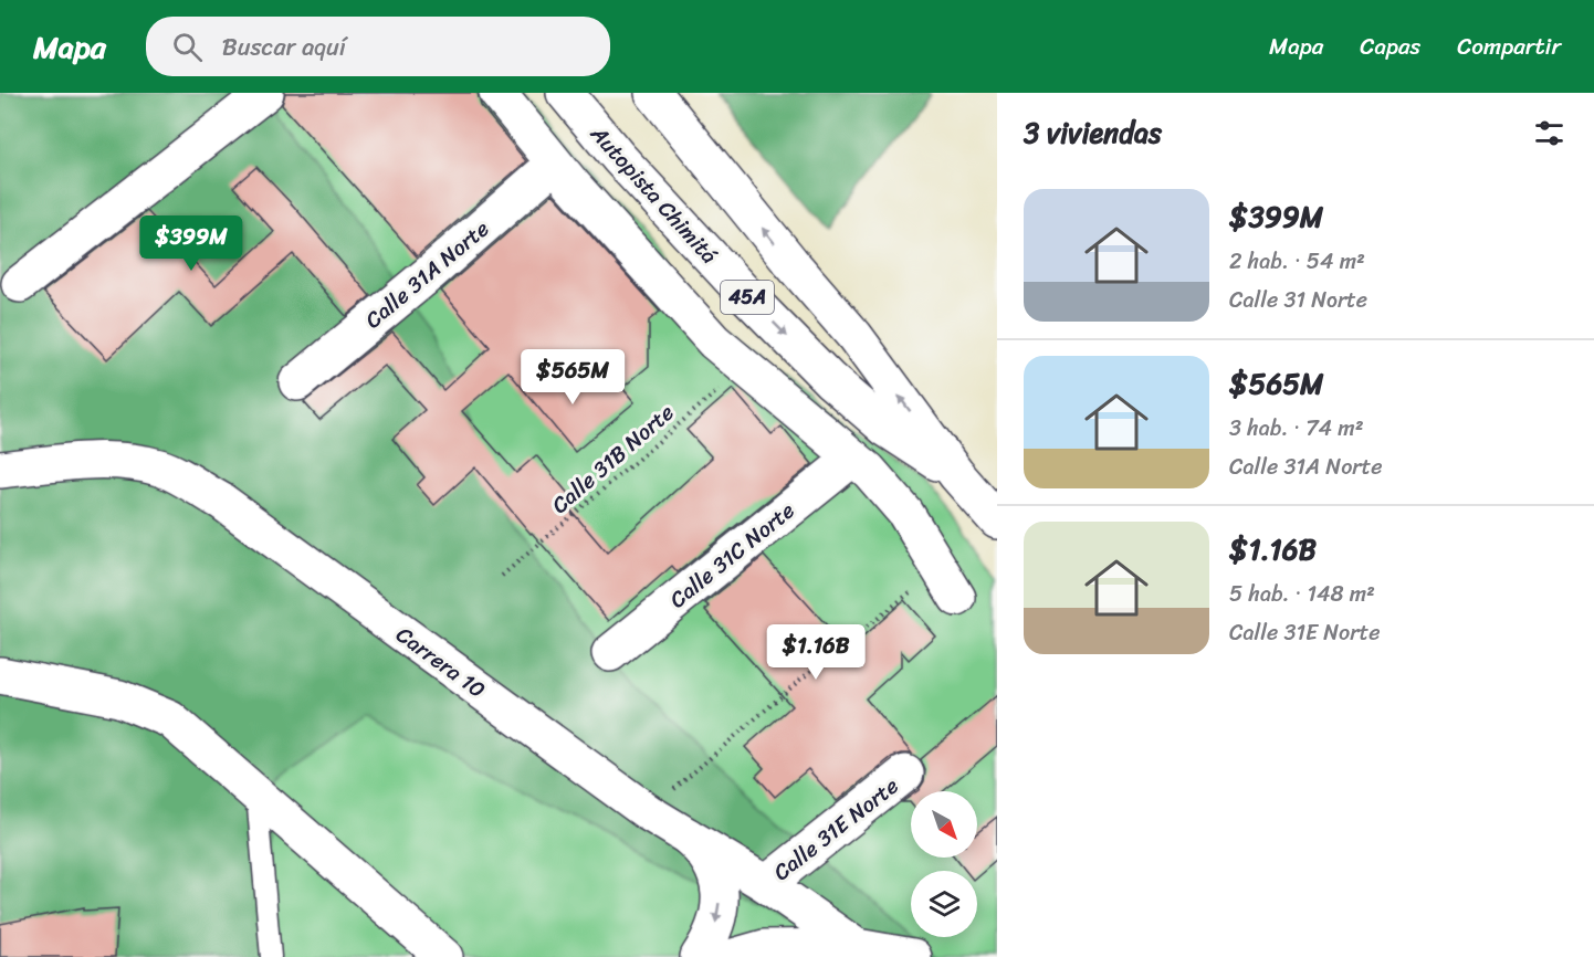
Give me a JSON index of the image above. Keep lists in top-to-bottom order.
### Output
{
  "streets": {
    "main road": [
      "Autopista Chimitá",
      "Calle 31A Norte",
      "45A",
      "Calle 31C Norte",
      "Carrera 10",
      "Calle 31E Norte"
    ],
    "path": ["Calle 31B Norte"]
  },
  "crossings": [
    ["Carrera 10", "Calle 31E Norte"]
  ],
  "north": "bottom right",
  "page": {
    "header": "Mapa",
    "search": "Buscar aquí",
    "nav": ["Mapa", "Capas", "Compartir"],
    "heading": "3 viviendas",
    "list": [
      {
        "name": "$399M",
        "note": "2 hab. · 54 m² · Calle 31 Norte"
      },
      {
        "name": "$565M",
        "note": "3 hab. · 74 m² · Calle 31A Norte"
      },
      {
        "name": "$1.16B",
        "note": "5 hab. · 148 m² · Calle 31E Norte"
      }
    ],
    "price": ["$399M", "$565M", "$1.16B"]
  }
}
